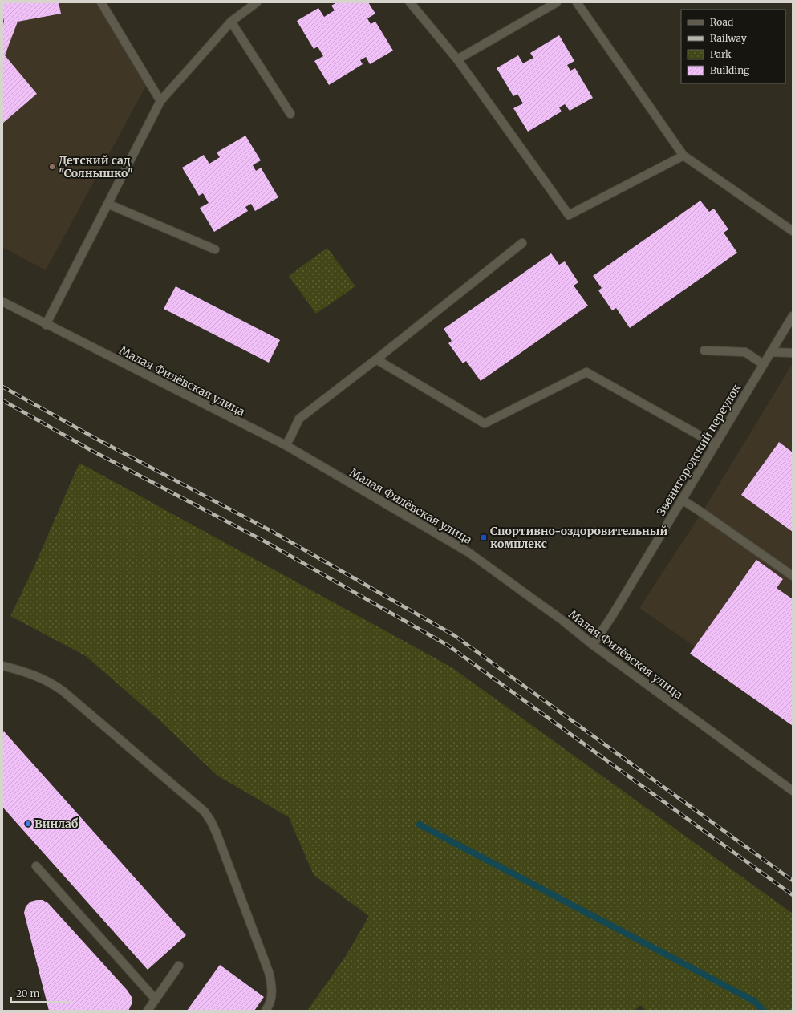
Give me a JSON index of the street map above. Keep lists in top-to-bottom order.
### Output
{
  "streets": {
    "street": ["Малая Филёвская улица", "Звенигородский переулок"]
  },
  "crossings": [
    ["Малая Филёвская улица", "Звенигородский переулок"]
  ],
  "places": {
    "other": ["Детский сад \"Солнышко\"", "Винлаб"],
    "transit": ["Спортивно-оздоровительный комплекс"]
  },
  "legend": [
    "Road",
    "Railway",
    "Park",
    "Building"
  ],
  "scale_bar": "20 m"
}
